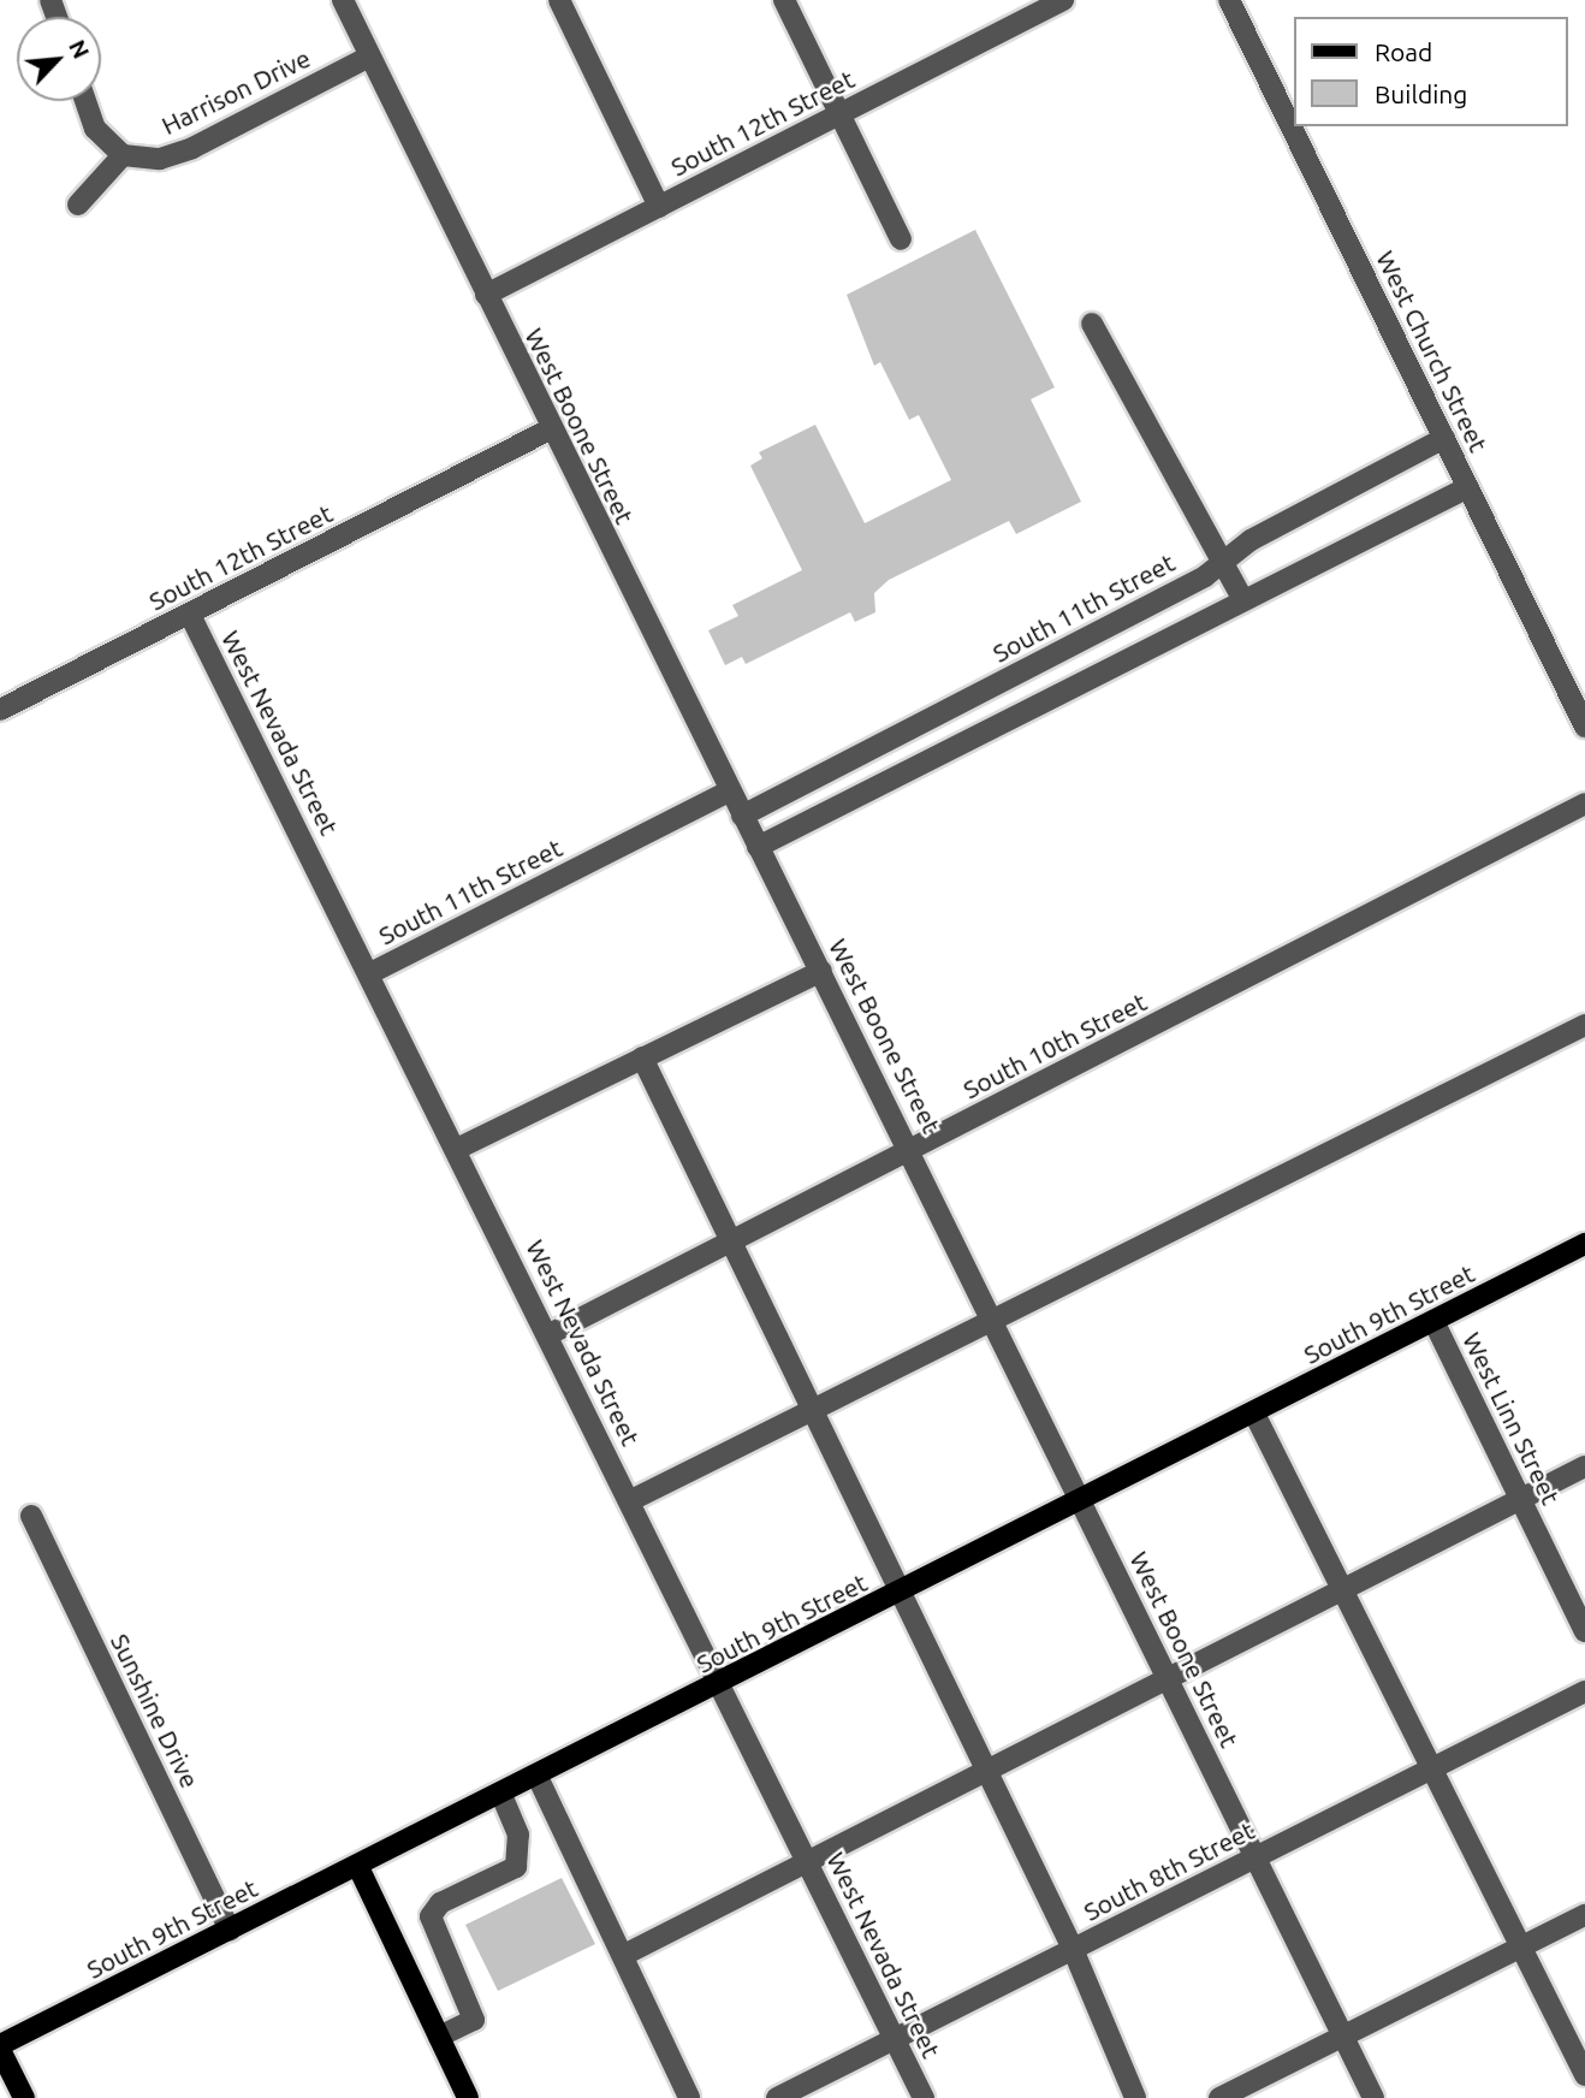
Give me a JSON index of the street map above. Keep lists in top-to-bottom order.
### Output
{
  "streets": {
    "main road": ["South 9th Street"],
    "street": [
      "Harrison Drive",
      "South 12th Street",
      "West Church Street",
      "West Boone Street",
      "South 11th Street",
      "West Nevada Street",
      "South 10th Street",
      "West Linn Street",
      "Sunshine Drive",
      "South 8th Street"
    ]
  },
  "crossings": [
    ["Harrison Drive", "West Boone Street"],
    ["South 12th Street", "West Boone Street"],
    ["South 12th Street", "West Nevada Street"],
    ["West Church Street", "South 11th Street"],
    ["West Boone Street", "South 11th Street"],
    ["West Boone Street", "South 10th Street"],
    ["West Boone Street", "South 9th Street"],
    ["West Boone Street", "South 8th Street"],
    ["South 11th Street", "West Nevada Street"],
    ["West Nevada Street", "South 10th Street"],
    ["West Nevada Street", "South 9th Street"],
    ["West Nevada Street", "South 8th Street"],
    ["South 9th Street", "West Linn Street"],
    ["South 9th Street", "Sunshine Drive"]
  ],
  "legend": ["Road", "Building"],
  "north": "top right"
}
